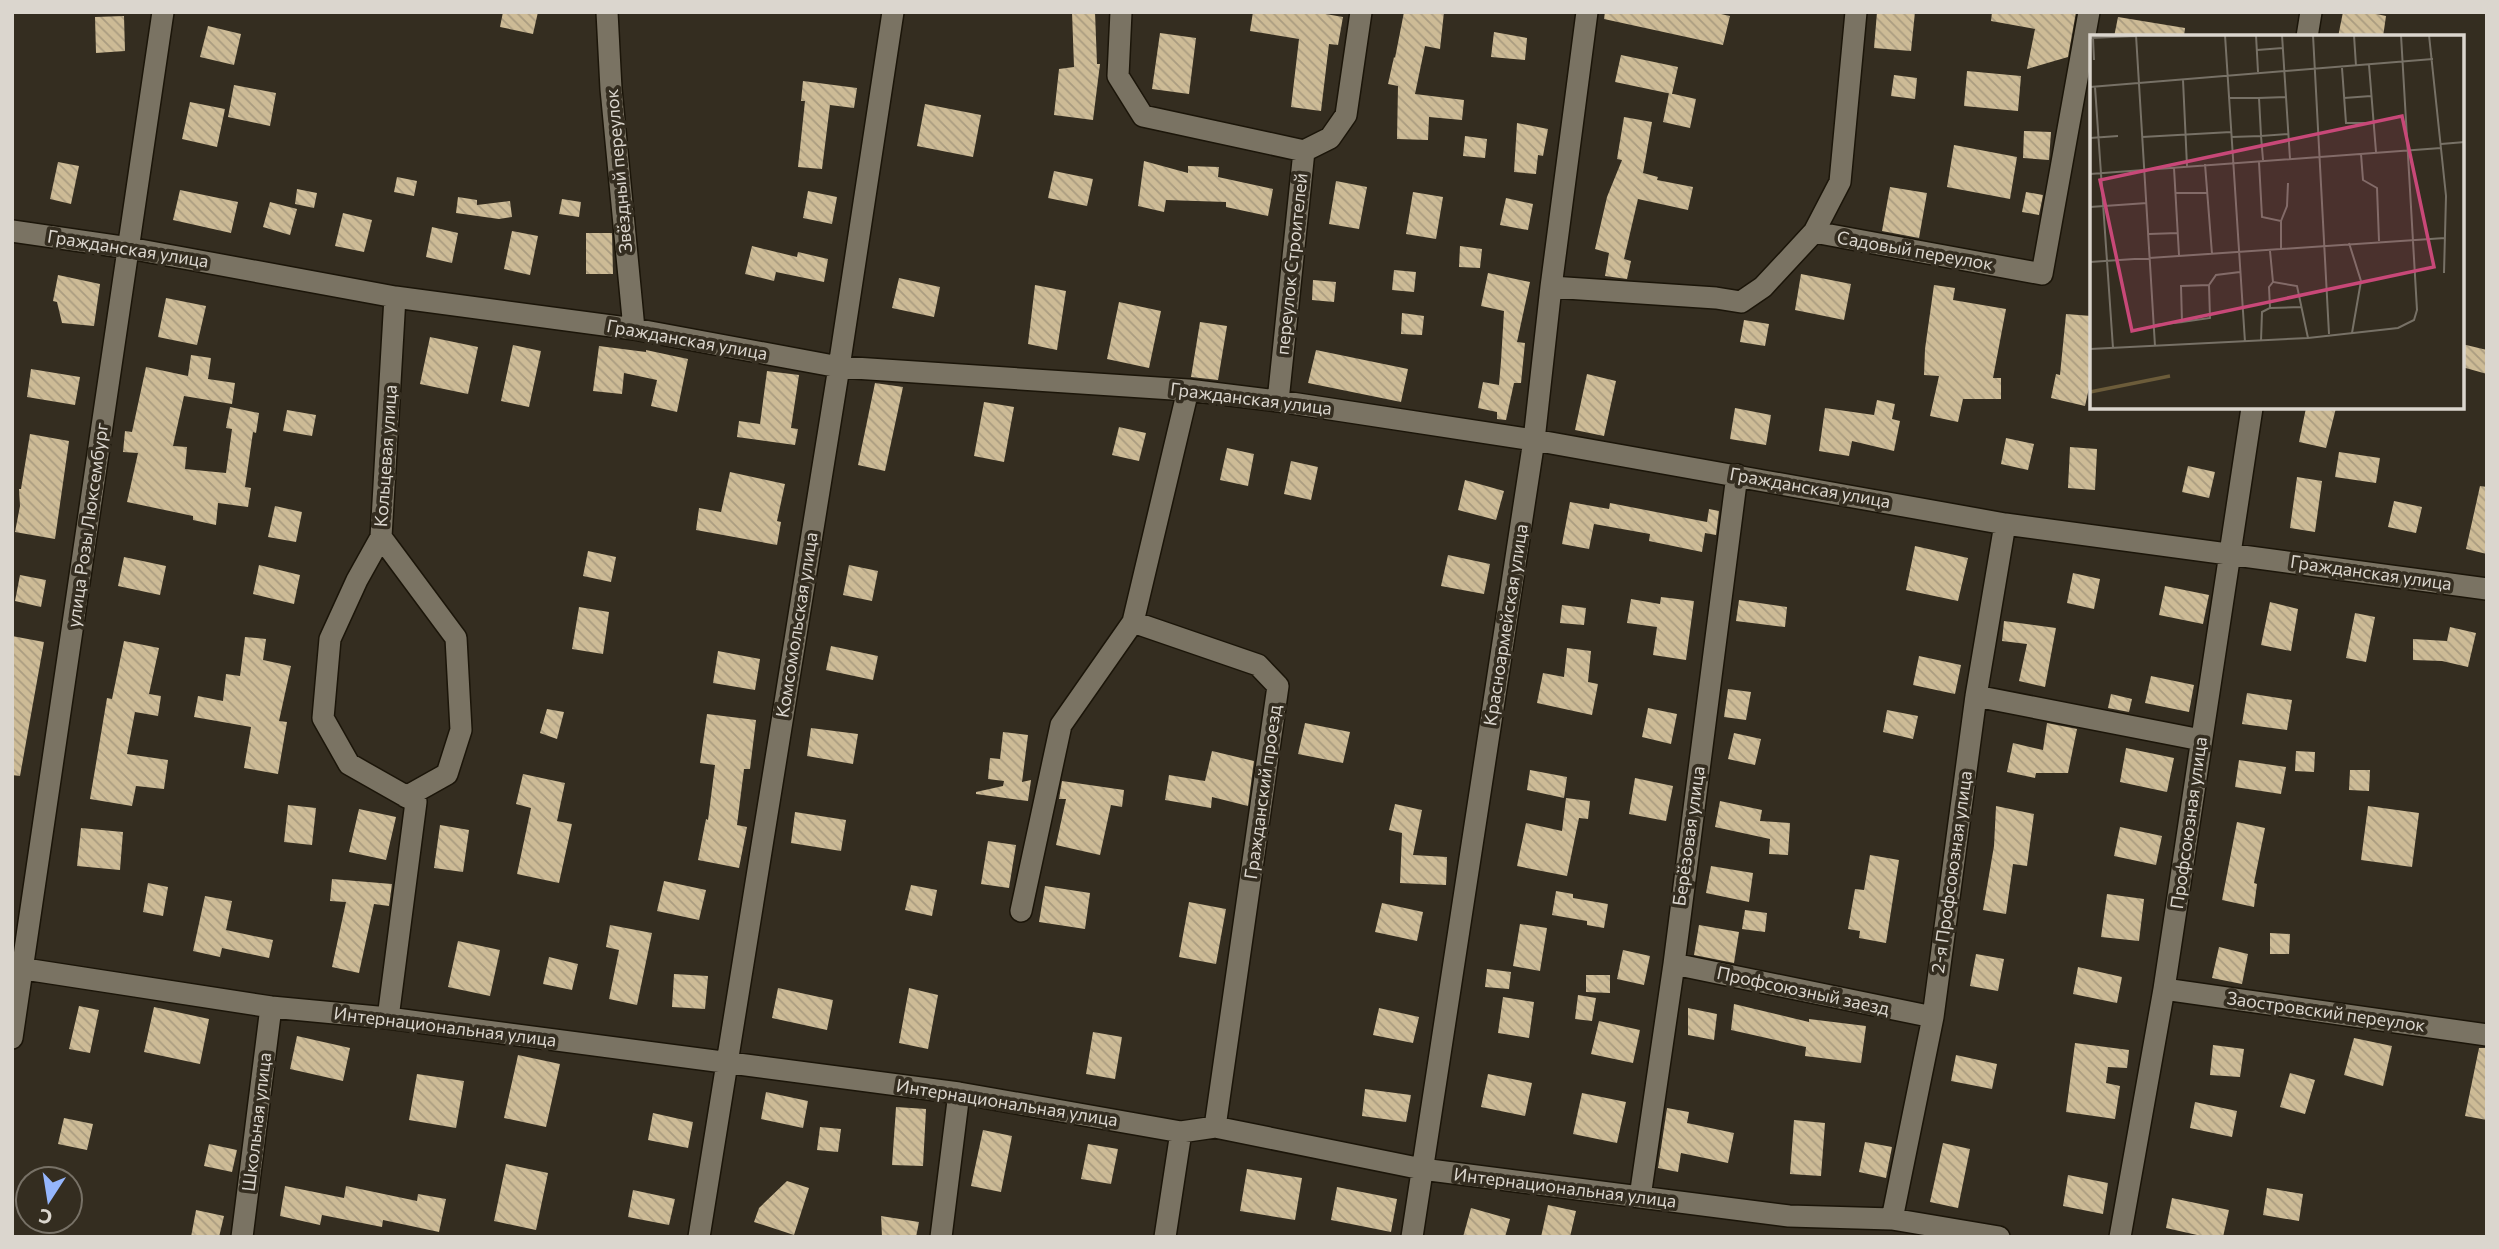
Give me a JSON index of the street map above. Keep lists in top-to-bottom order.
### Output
{
  "streets": {
    "street": [
      "Звёздный переулок",
      "Гражданская улица",
      "Садовый переулок",
      "переулок Строителей",
      "Кольцевая улица",
      "улица Розы Люксембург",
      "Комсомольская улица",
      "Красноармейская улица",
      "Гражданский проезд",
      "Профсоюзная улица",
      "Берёзовая улица",
      "2-я Профсоюзная улица",
      "Профсоюзный заезд",
      "Заостровский переулок",
      "Интернациональная улица",
      "Школьная улица"
    ]
  },
  "crossings": [
    ["Звёздный переулок", "Гражданская улица"],
    ["Гражданская улица", "переулок Строителей"],
    ["Гражданская улица", "Кольцевая улица"],
    ["Гражданская улица", "улица Розы Люксембург"],
    ["Гражданская улица", "Комсомольская улица"],
    ["Гражданская улица", "Красноармейская улица"],
    ["Гражданская улица", "Профсоюзная улица"],
    ["Гражданская улица", "Берёзовая улица"],
    ["Гражданская улица", "2-я Профсоюзная улица"],
    ["Садовый переулок", "Красноармейская улица"],
    ["улица Розы Люксембург", "Интернациональная улица"],
    ["Комсомольская улица", "Интернациональная улица"],
    ["Красноармейская улица", "Интернациональная улица"],
    ["Гражданский проезд", "Интернациональная улица"],
    ["Профсоюзная улица", "Заостровский переулок"],
    ["Берёзовая улица", "Профсоюзный заезд"],
    ["Берёзовая улица", "Интернациональная улица"],
    ["2-я Профсоюзная улица", "Профсоюзный заезд"],
    ["2-я Профсоюзная улица", "Интернациональная улица"],
    ["Интернациональная улица", "Школьная улица"]
  ],
  "north": "bottom"
}
